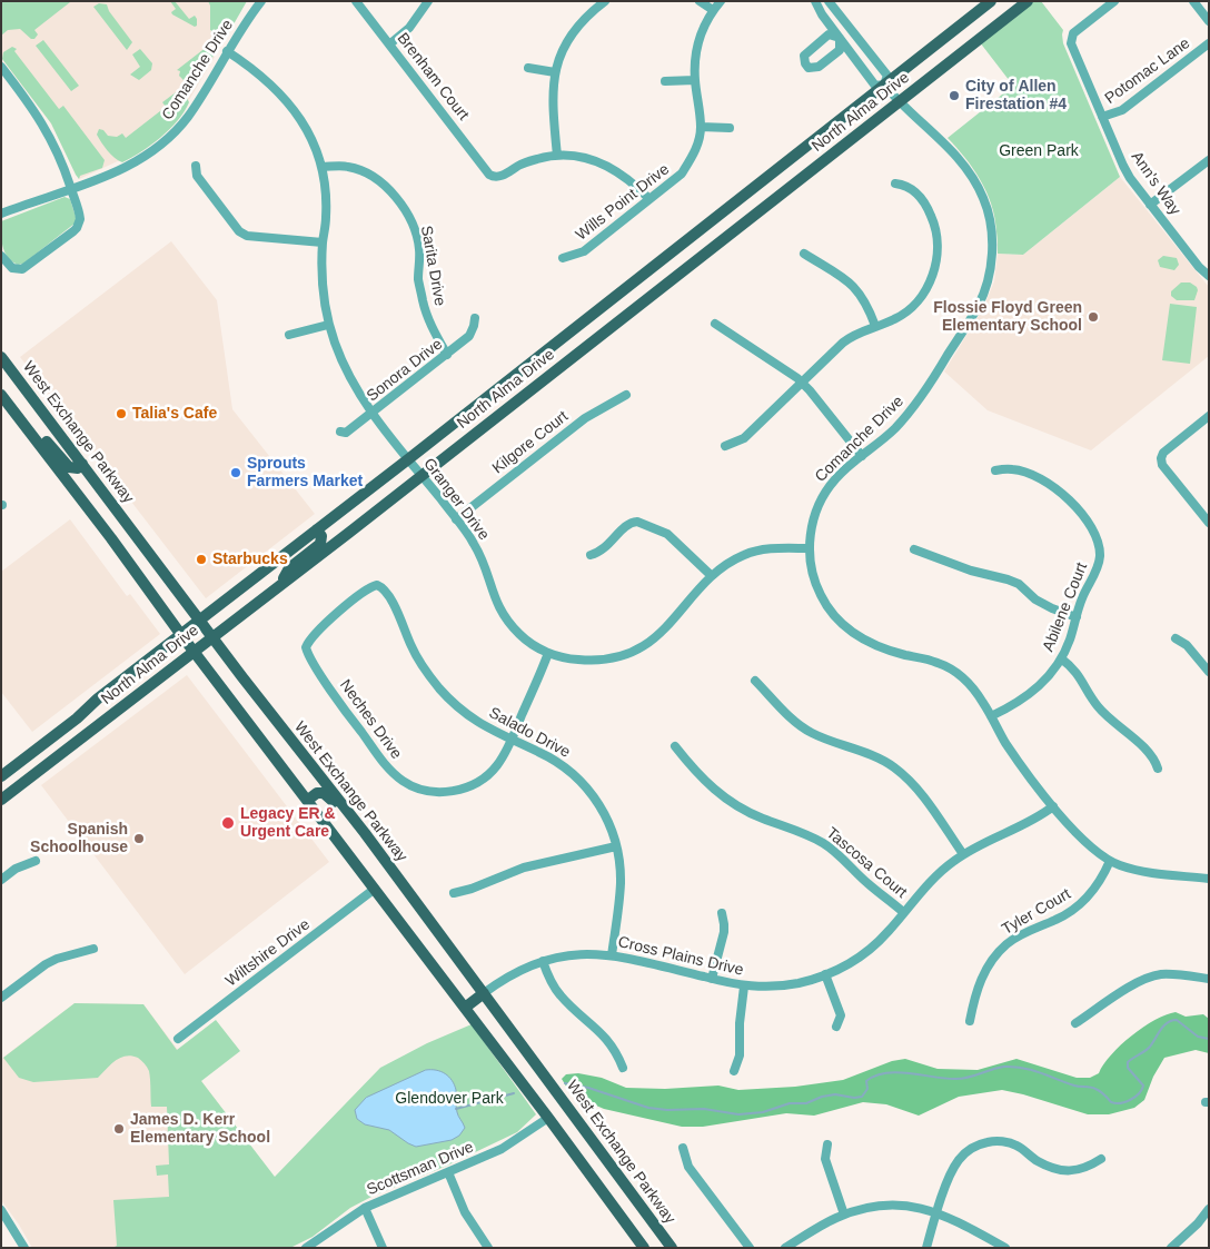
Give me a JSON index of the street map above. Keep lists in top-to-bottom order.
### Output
{
  "streets": {
    "main road": ["North Alma Drive", "West Exchange Parkway"],
    "street": [
      "Comanche Drive",
      "Potomac Lane",
      "Brenham Court",
      "Ann's Way",
      "Wills Point Drive",
      "Sarita Drive",
      "Sonora Drive",
      "Kilgore Court",
      "Granger Drive",
      "Abilene Court",
      "Neches Drive",
      "Salado Drive",
      "Tascosa Court",
      "Tyler Court",
      "Wiltshire Drive",
      "Cross Plains Drive",
      "Scottsman Drive"
    ]
  },
  "crossings": [
    ["Comanche Drive", "North Alma Drive"],
    ["Comanche Drive", "Granger Drive"],
    ["Comanche Drive", "Abilene Court"],
    ["Comanche Drive", "Tyler Court"],
    ["Comanche Drive", "Cross Plains Drive"],
    ["Potomac Lane", "Ann's Way"],
    ["North Alma Drive", "West Exchange Parkway"],
    ["North Alma Drive", "Granger Drive"],
    ["Sarita Drive", "Sonora Drive"],
    ["Sarita Drive", "Granger Drive"],
    ["Sonora Drive", "Granger Drive"],
    ["West Exchange Parkway", "Cross Plains Drive"],
    ["Kilgore Court", "Granger Drive"],
    ["Granger Drive", "Neches Drive"],
    ["Neches Drive", "Salado Drive"],
    ["Salado Drive", "Cross Plains Drive"],
    ["Tascosa Court", "Cross Plains Drive"]
  ],
  "parks": ["Green Park", "Glendover Park"],
  "places": [
    "City of Allen Firestation #4",
    "Flossie Floyd Green Elementary School",
    "Talia's Cafe",
    "Sprouts Farmers Market",
    "Starbucks",
    "Legacy ER & Urgent Care",
    "Spanish Schoolhouse",
    "James D. Kerr Elementary School"
  ]
}
